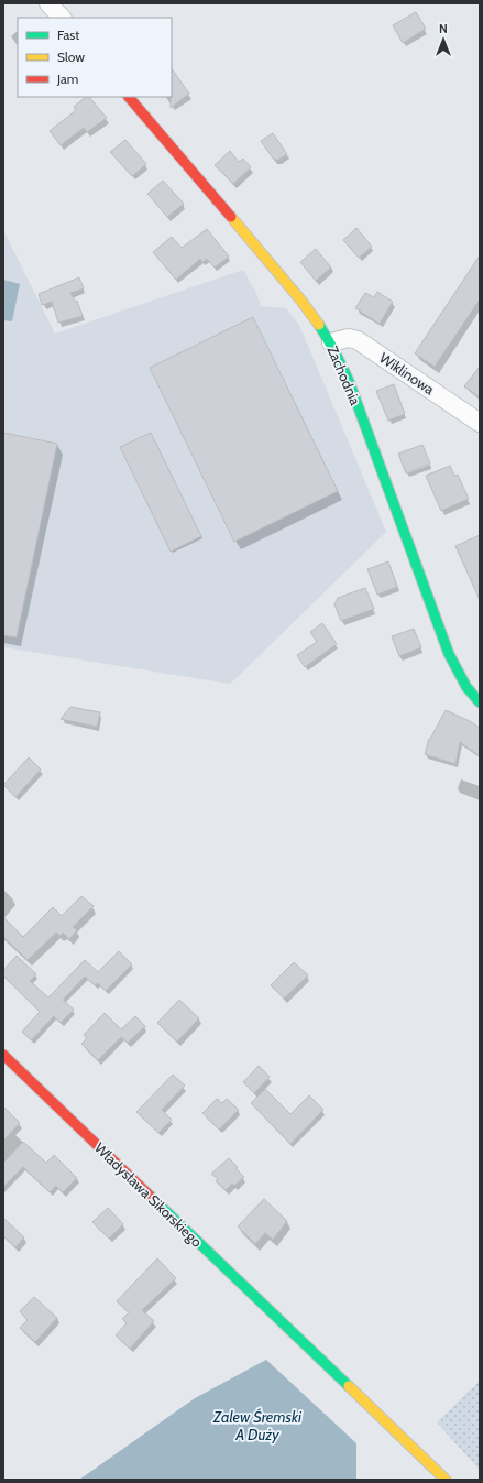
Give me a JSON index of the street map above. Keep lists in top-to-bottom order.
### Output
{
  "streets": {
    "street": ["Wiklinowa", "Zachodnia", "Władysława Sikorskiego"]
  },
  "crossings": [
    ["Wiklinowa", "Zachodnia"]
  ],
  "water": ["Zalew Śremski A Duży"],
  "legend": ["Fast", "Slow", "Jam"],
  "north": "top"
}
